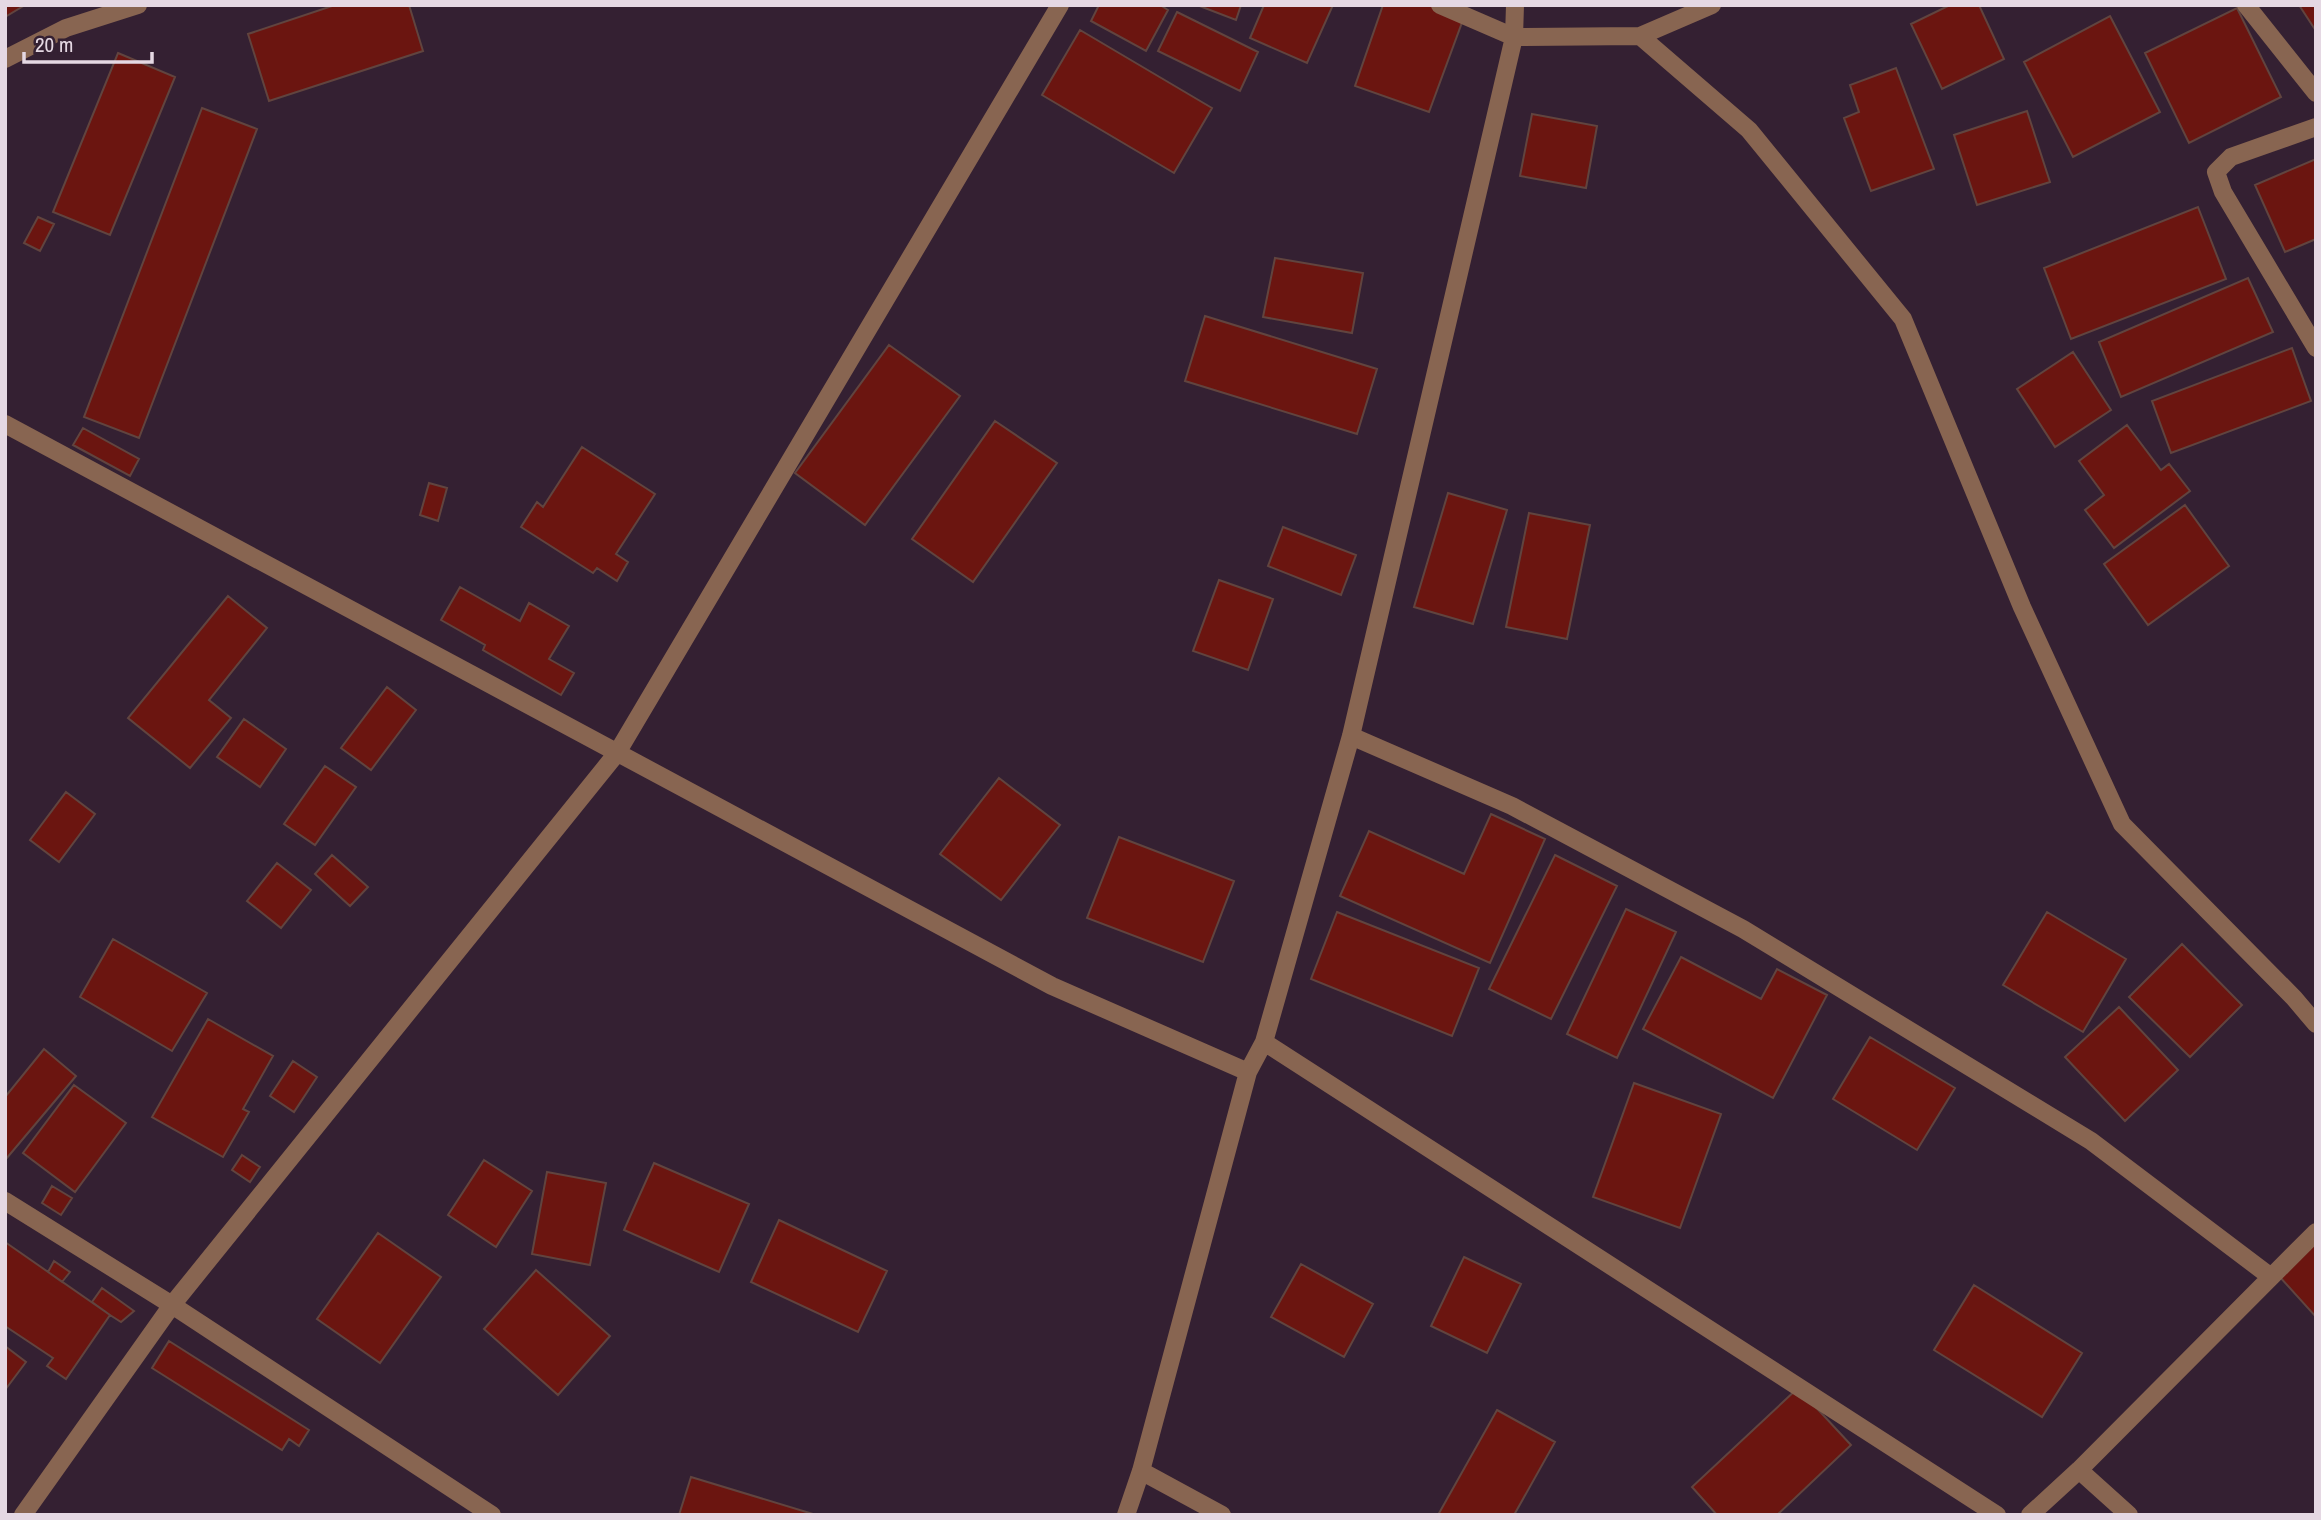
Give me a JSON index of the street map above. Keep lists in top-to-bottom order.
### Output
{
  "scale_bar": "20 m"
}
